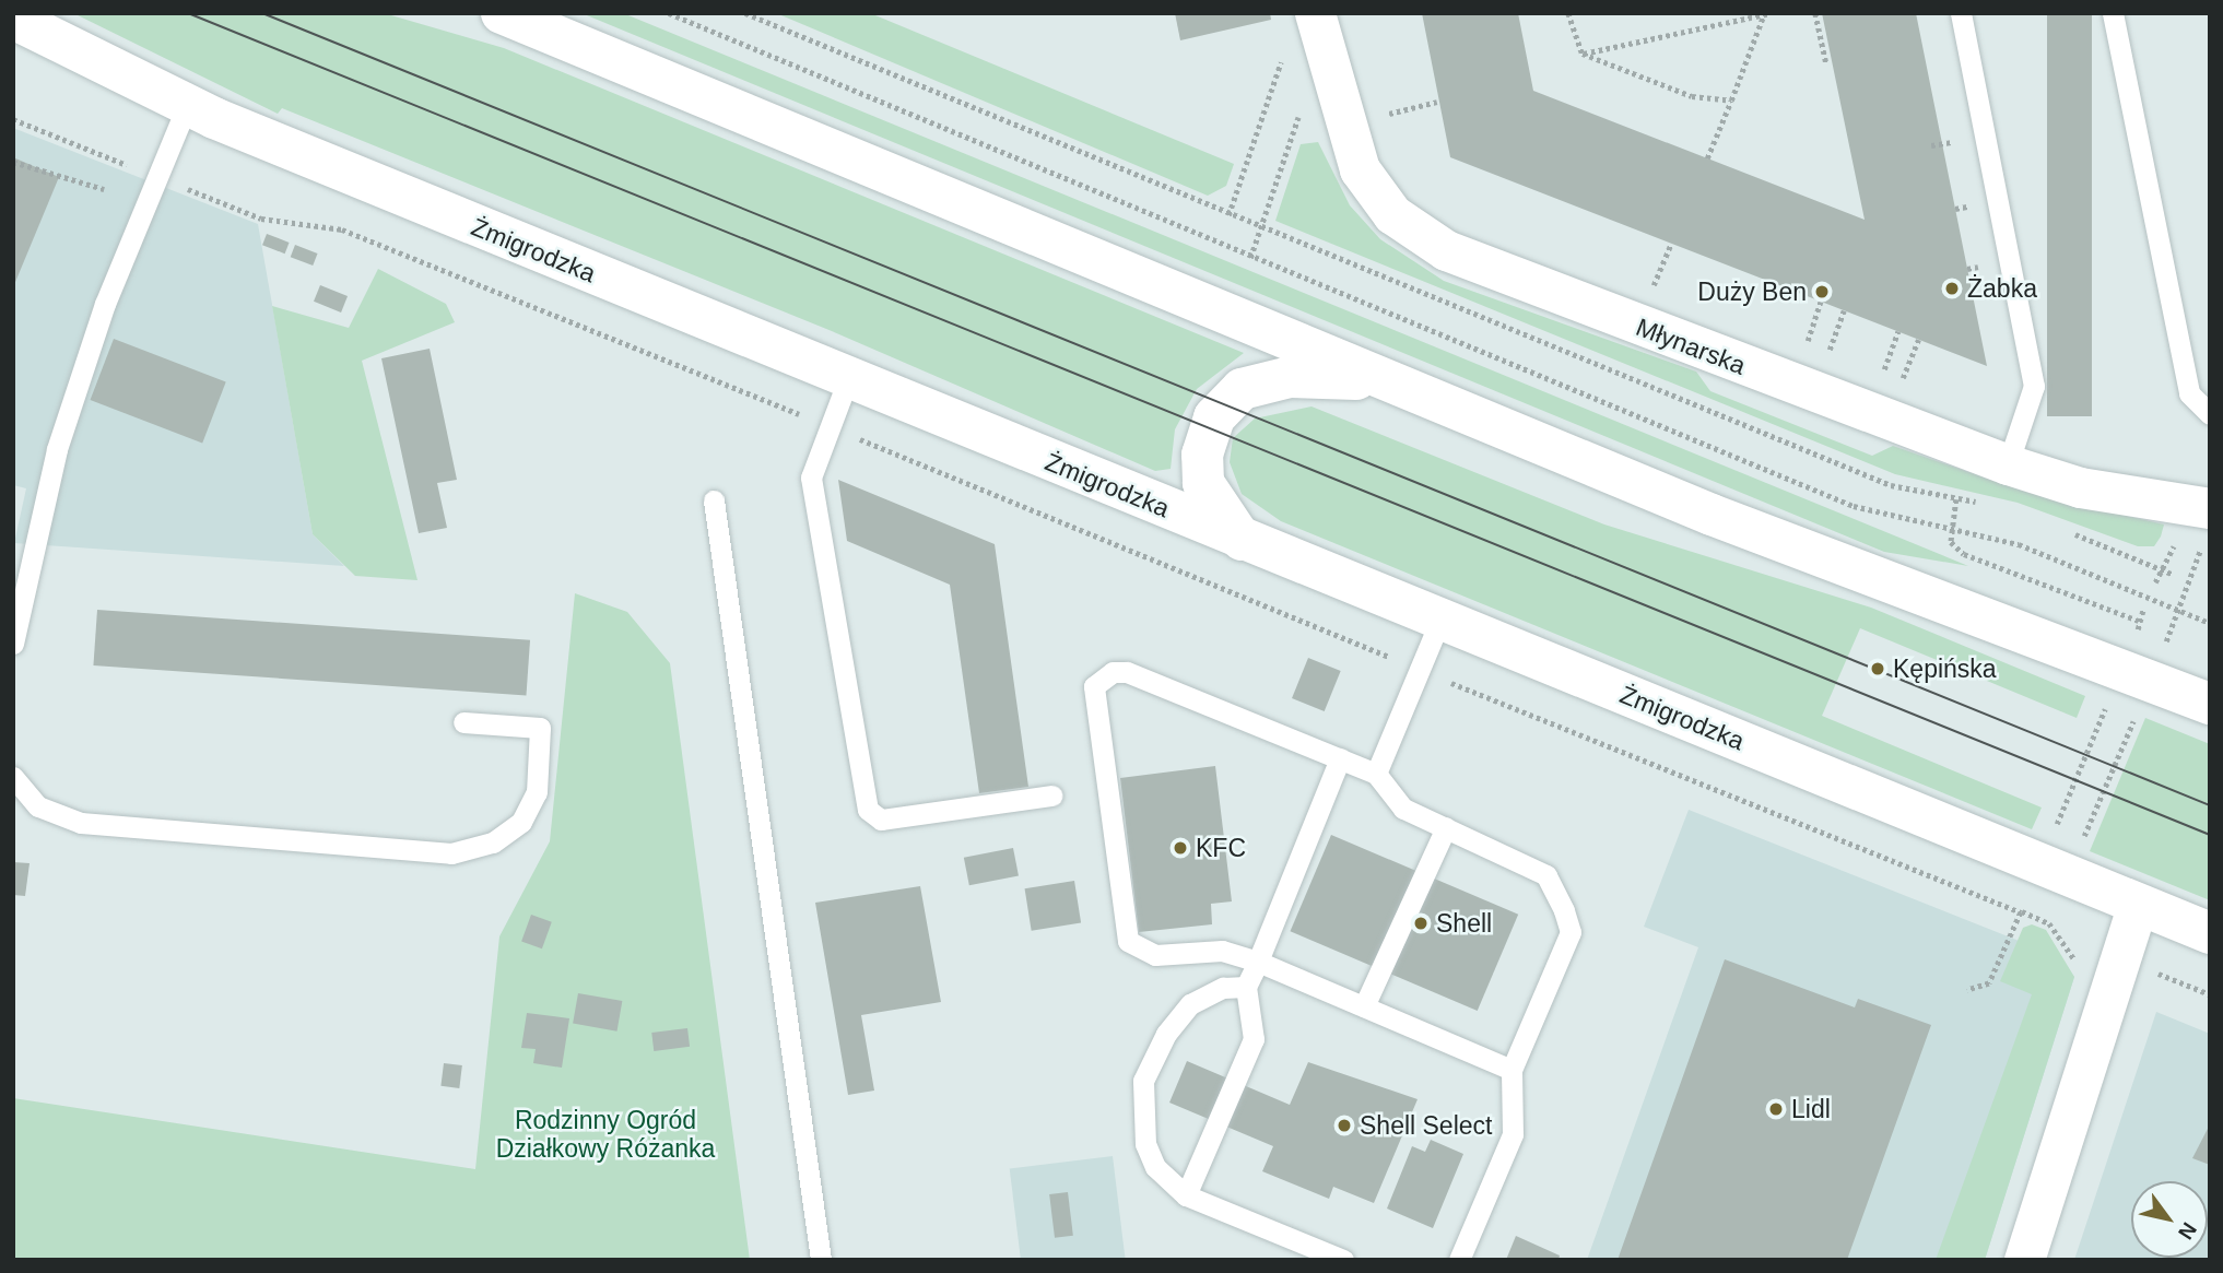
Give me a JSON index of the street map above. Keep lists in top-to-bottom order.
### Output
{
  "streets": {
    "main road": ["Żmigrodzka"],
    "street": ["Młynarska"]
  },
  "parks": ["Rodzinny Ogród Działkowy Różanka"],
  "places": [
    "Żabka",
    "Duży Ben",
    "Kępińska",
    "KFC",
    "Shell",
    "Lidl",
    "Shell Select"
  ],
  "north": "bottom right"
}
